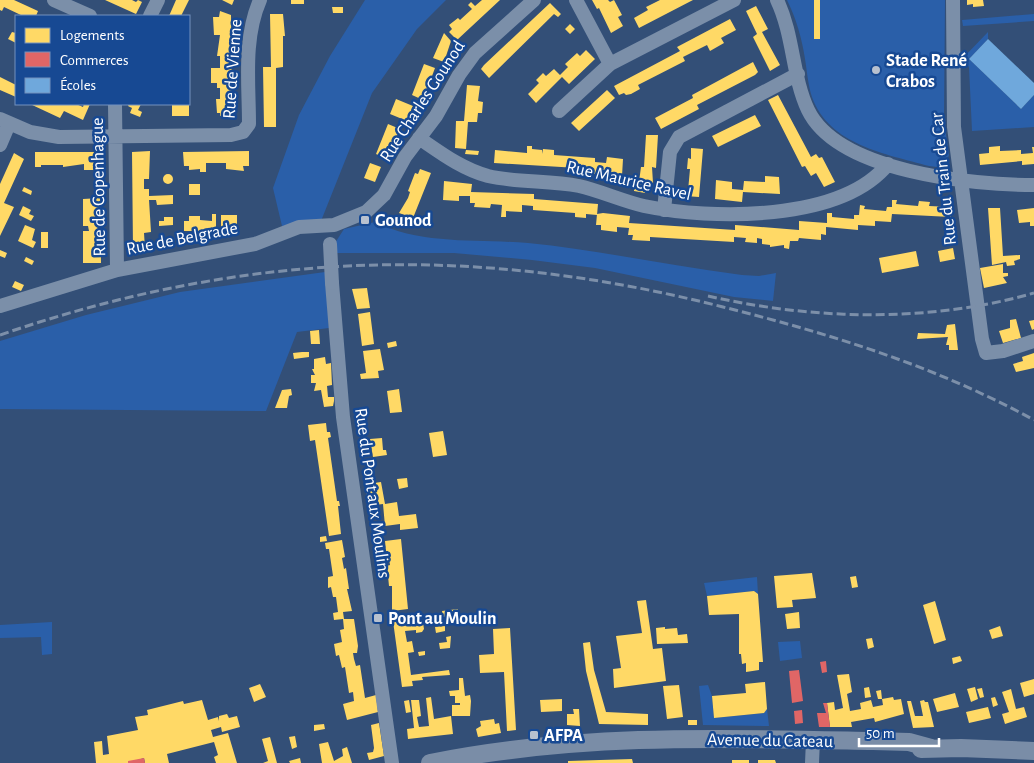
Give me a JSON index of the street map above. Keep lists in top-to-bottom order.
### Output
{
  "streets": {
    "main road": ["Avenue du Cateau"],
    "street": [
      "Rue de Vienne",
      "Rue Charles Gounod",
      "Rue du Train de Car",
      "Rue Maurice Ravel",
      "Rue de Copenhague",
      "Rue de Belgrade",
      "Rue du Pont aux Moulins"
    ]
  },
  "crossings": [
    ["Rue de Vienne", "Rue de Copenhague"],
    ["Rue Charles Gounod", "Rue Maurice Ravel"],
    ["Rue Charles Gounod", "Rue de Belgrade"],
    ["Rue de Copenhague", "Rue de Belgrade"],
    ["Rue de Belgrade", "Rue du Pont aux Moulins"]
  ],
  "places": {
    "other": ["Stade René Crabos"],
    "transit": ["Gounod", "Pont au Moulin", "AFPA"]
  },
  "legend": ["Logements", "Commerces", "Écoles"],
  "scale_bar": "50 m"
}
